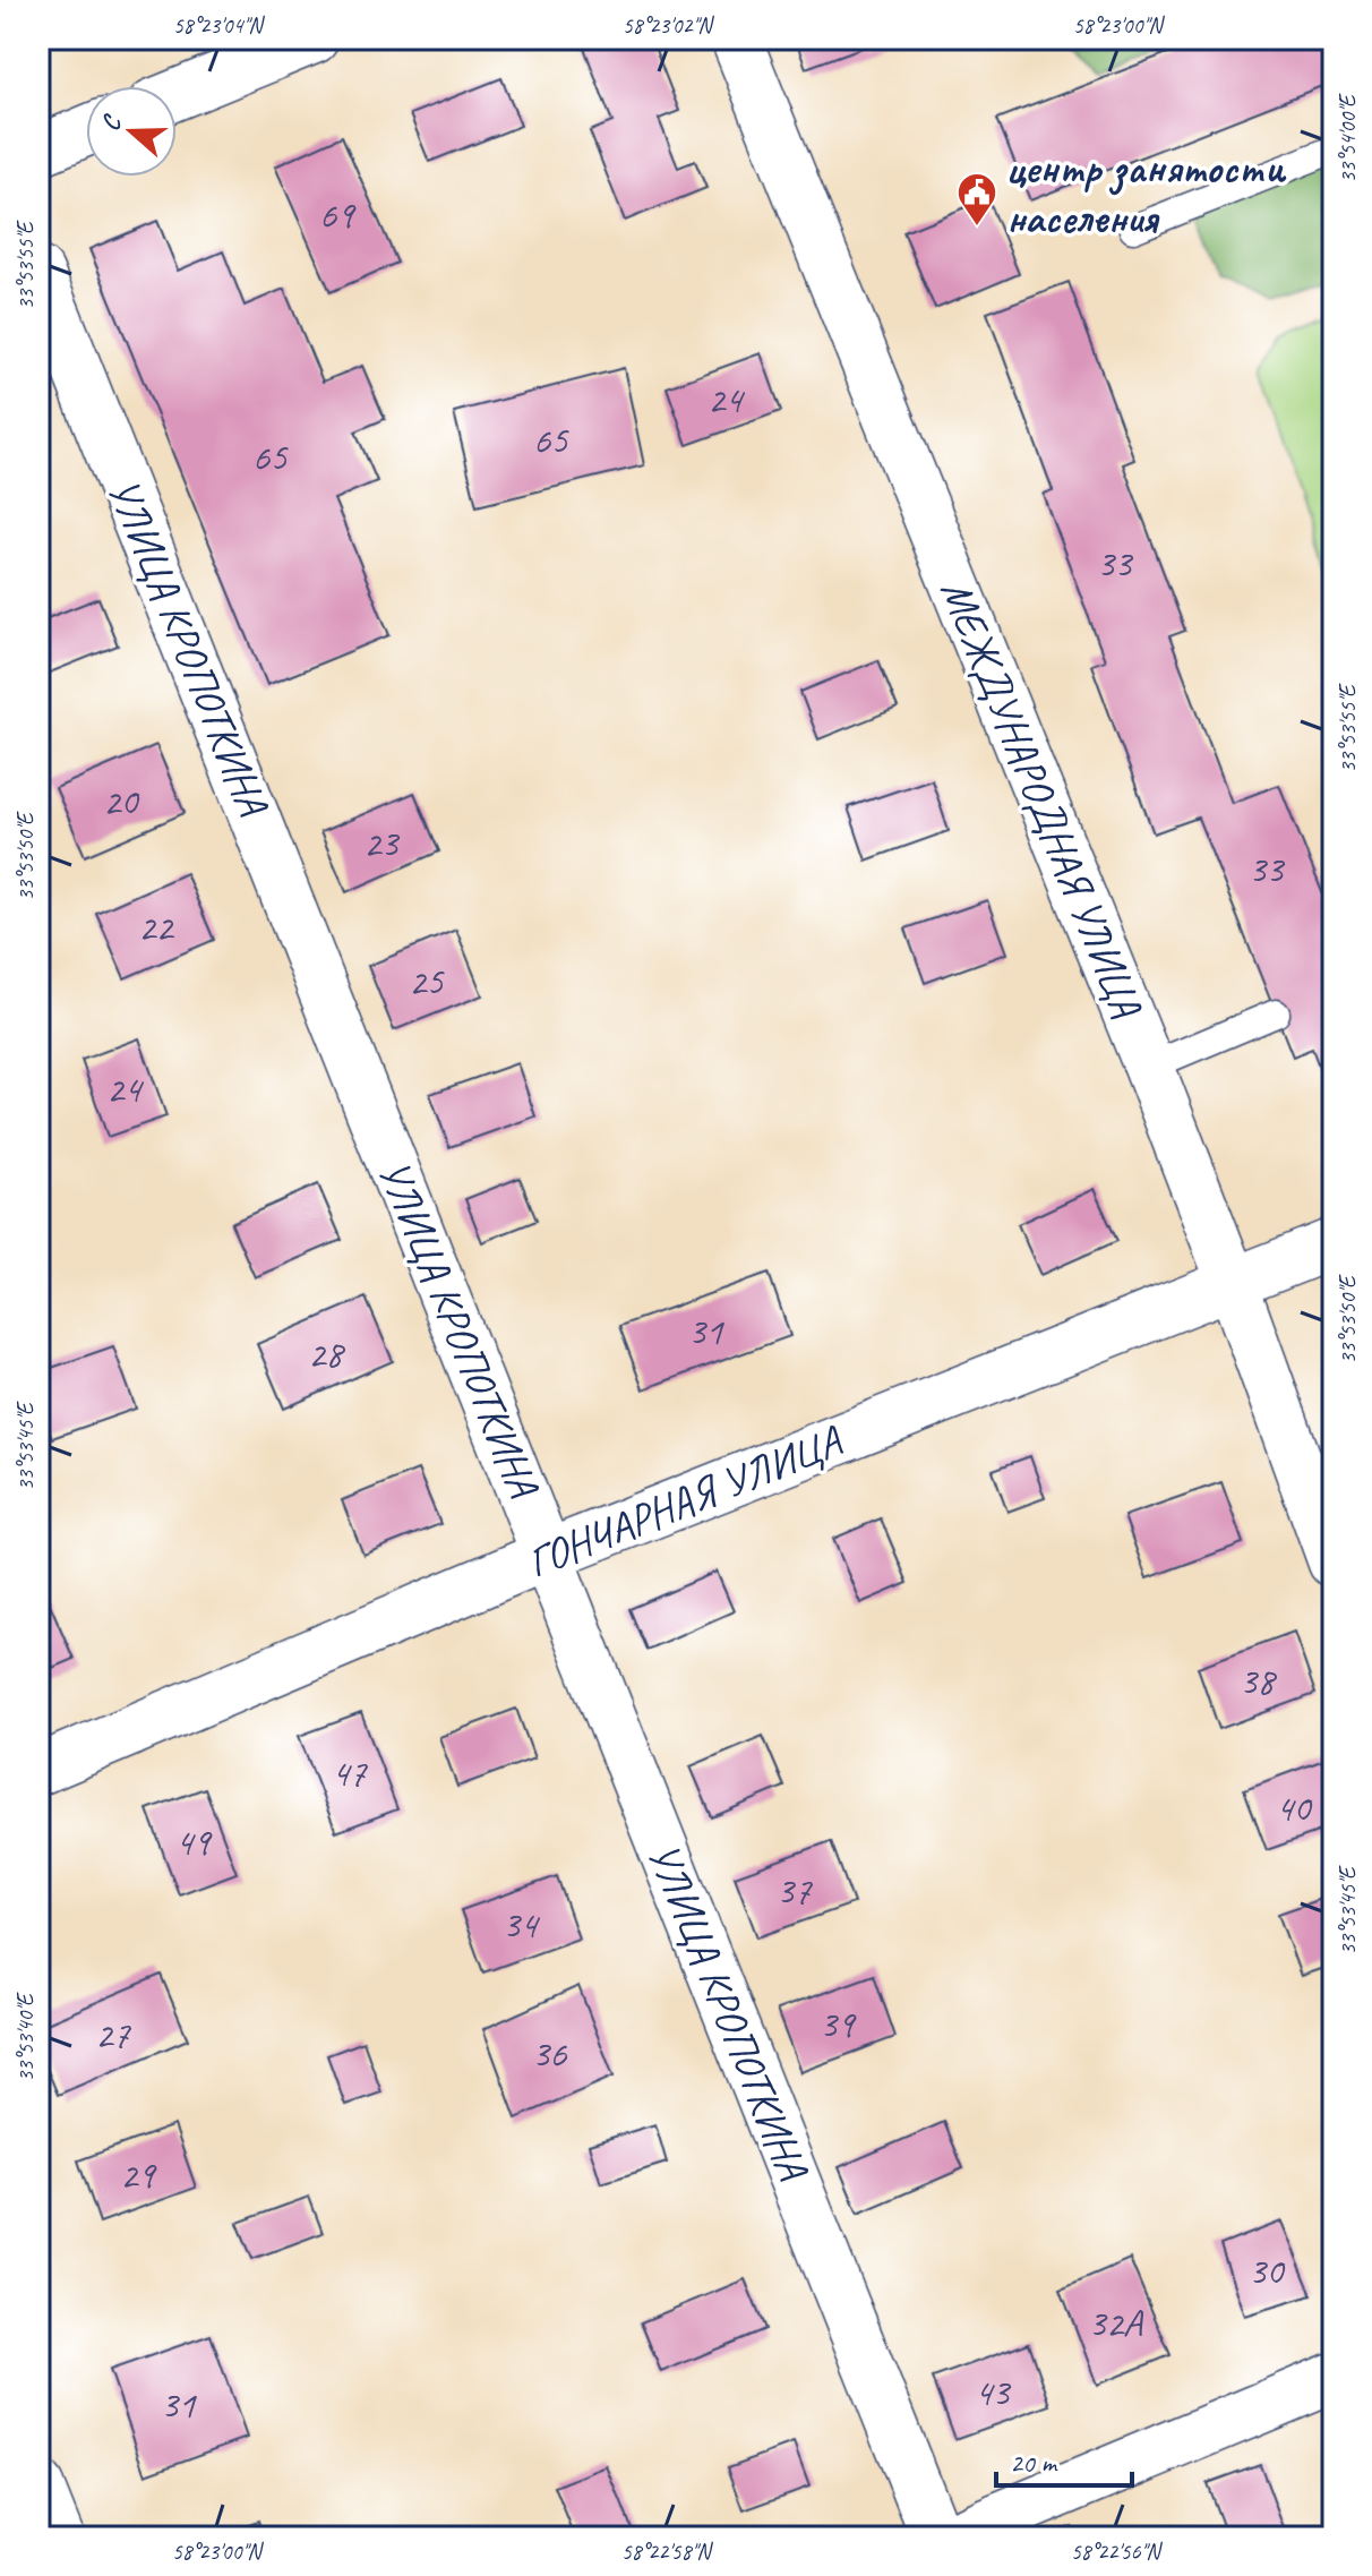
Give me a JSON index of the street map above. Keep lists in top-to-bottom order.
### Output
{
  "streets": {
    "street": ["УЛИЦА КРОПОТКИНА", "МЕЖДУНАРОДНАЯ УЛИЦА", "ГОНЧАРНАЯ УЛИЦА"]
  },
  "crossings": [
    ["УЛИЦА КРОПОТКИНА", "ГОНЧАРНАЯ УЛИЦА"],
    ["МЕЖДУНАРОДНАЯ УЛИЦА", "ГОНЧАРНАЯ УЛИЦА"]
  ],
  "places": {
    "public building": ["центр занятости населения"]
  },
  "house_numbers": [
    "69",
    "24",
    "65",
    "65",
    "33",
    "20",
    "23",
    "33",
    "22",
    "25",
    "24",
    "31",
    "28",
    "38",
    "47",
    "40",
    "49",
    "37",
    "34",
    "39",
    "27",
    "36",
    "29",
    "30",
    "32А",
    "43",
    "31"
  ],
  "scale_bar": "20 m",
  "north": "left",
  "coordinates": [
    "58°23'04\"N",
    "58°23'02\"N",
    "58°23'00\"N",
    "33°54'00\"E",
    "33°53'55\"E",
    "33°53'50\"E",
    "33°53'45\"E",
    "33°53'40\"E",
    "58°22'58\"N",
    "58°22'56\"N"
  ]
}
